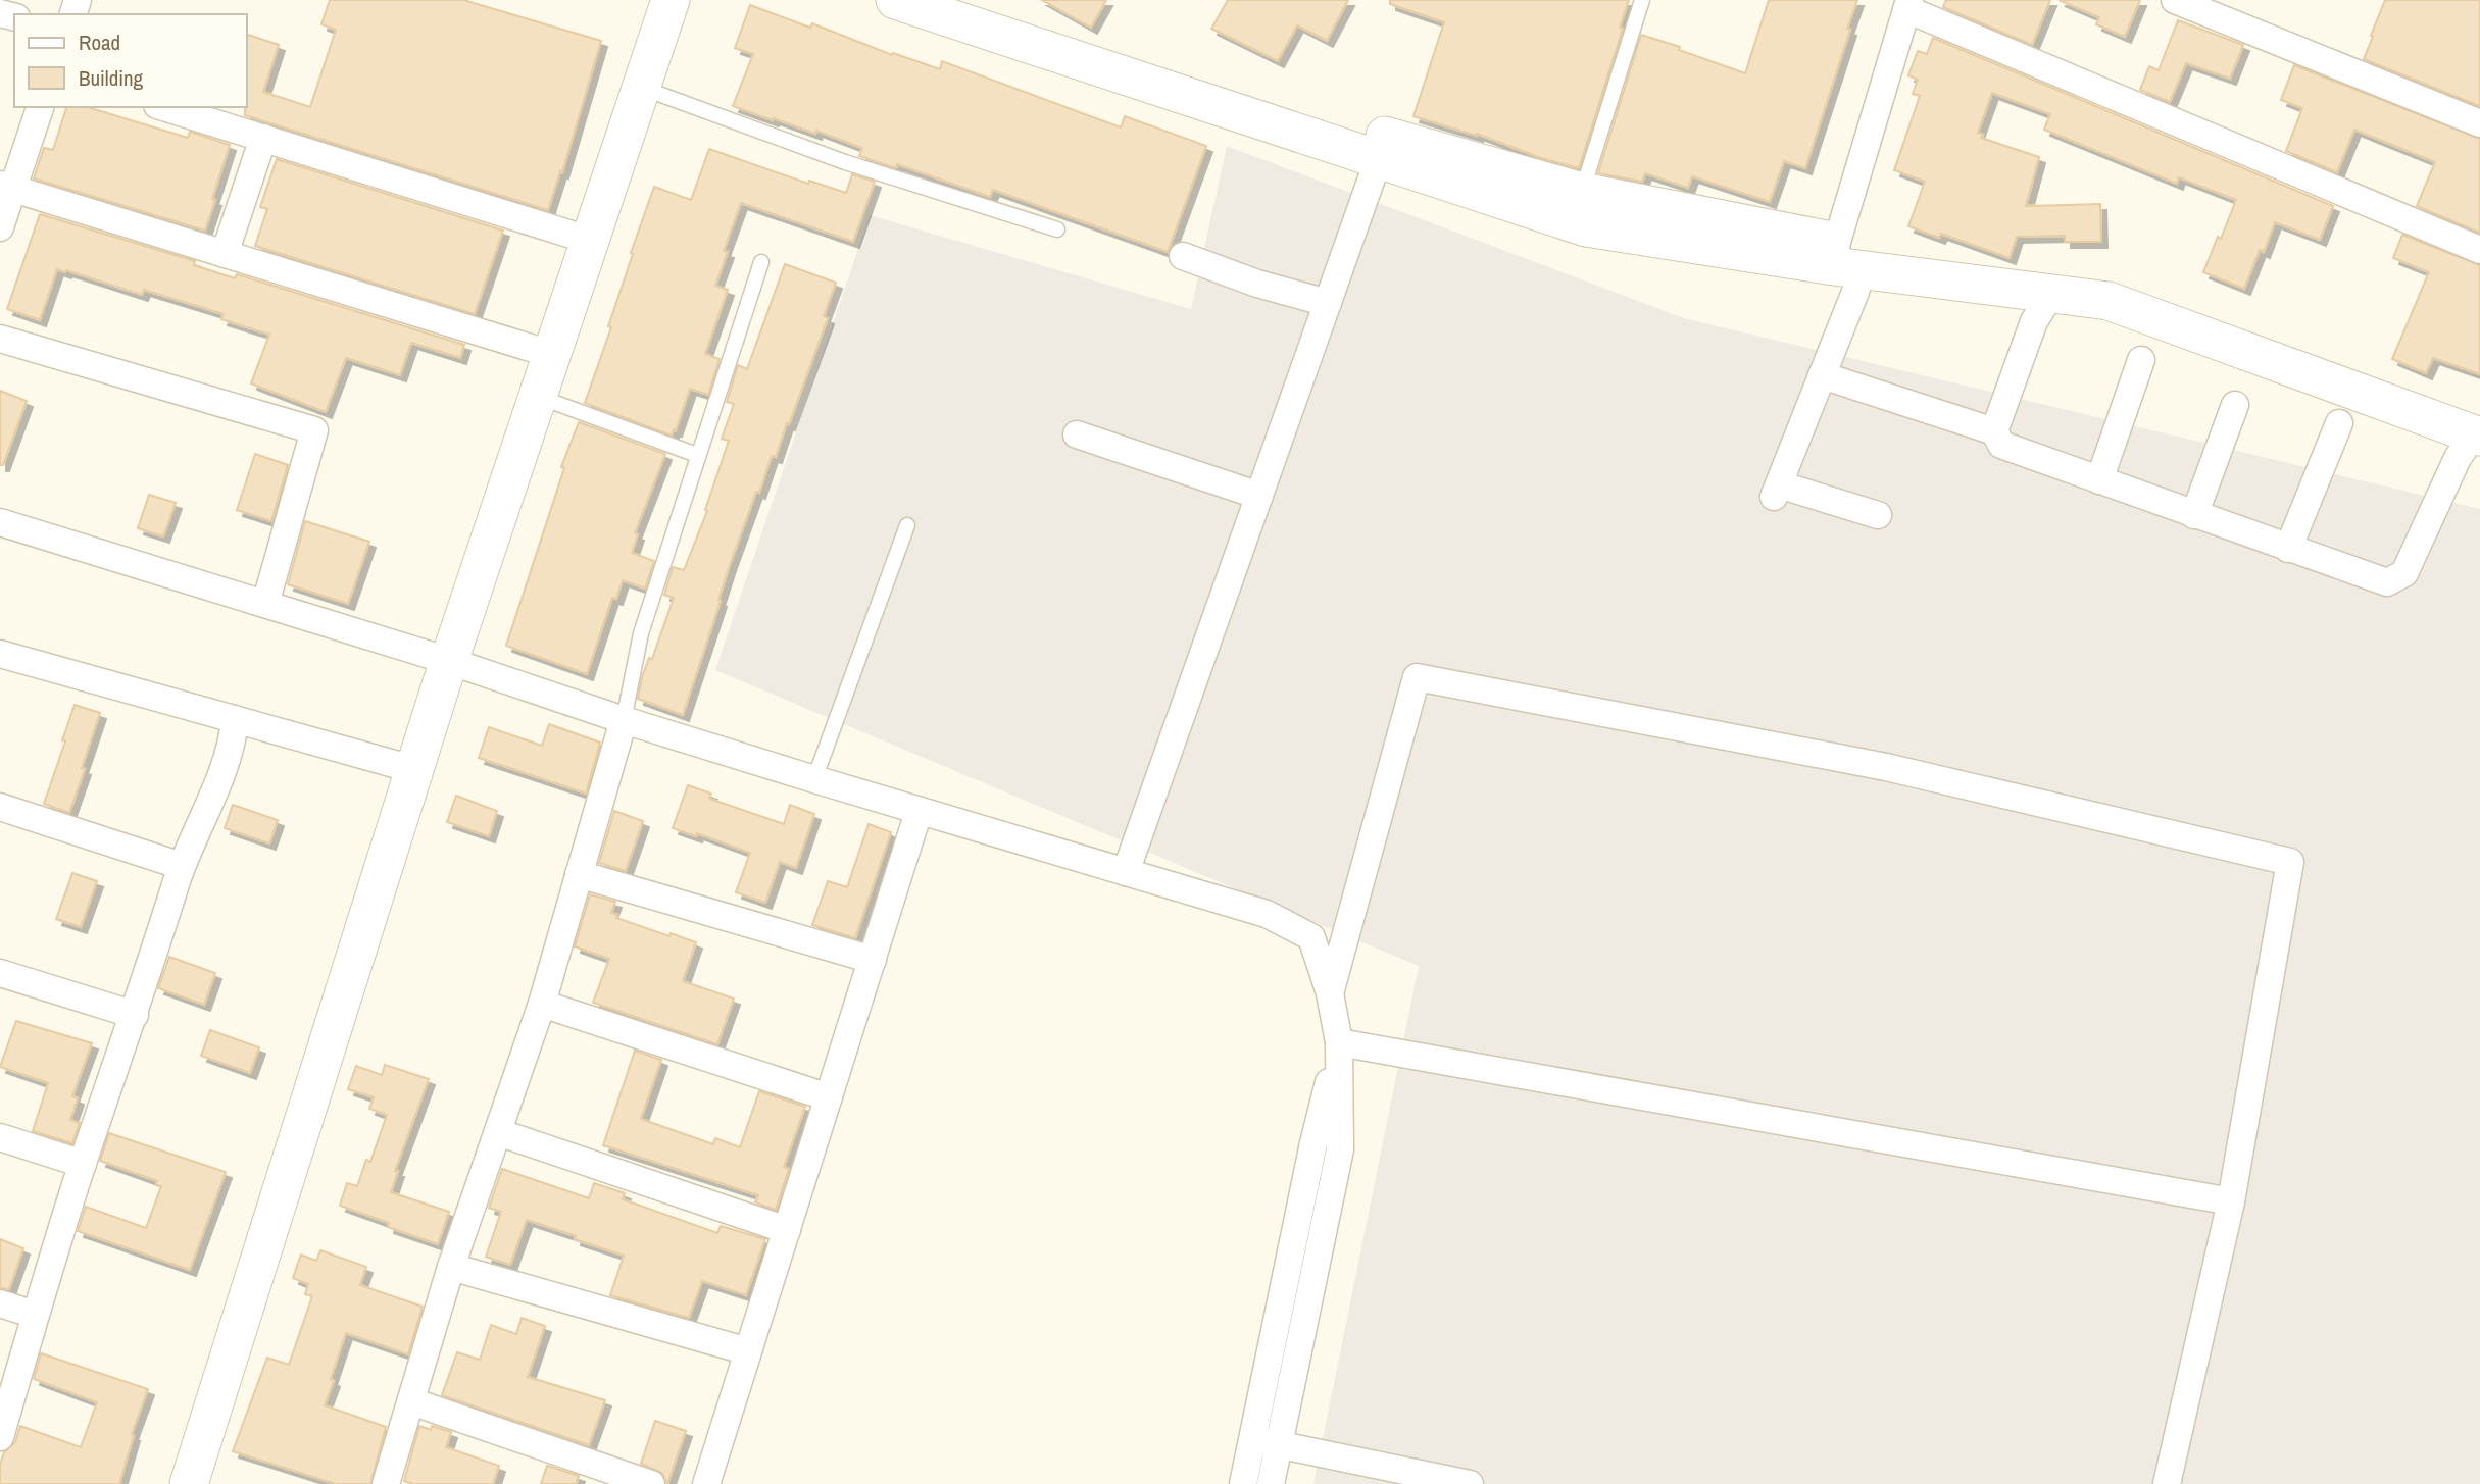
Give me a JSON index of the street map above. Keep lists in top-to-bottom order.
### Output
{
  "legend": ["Road", "Building"]
}
